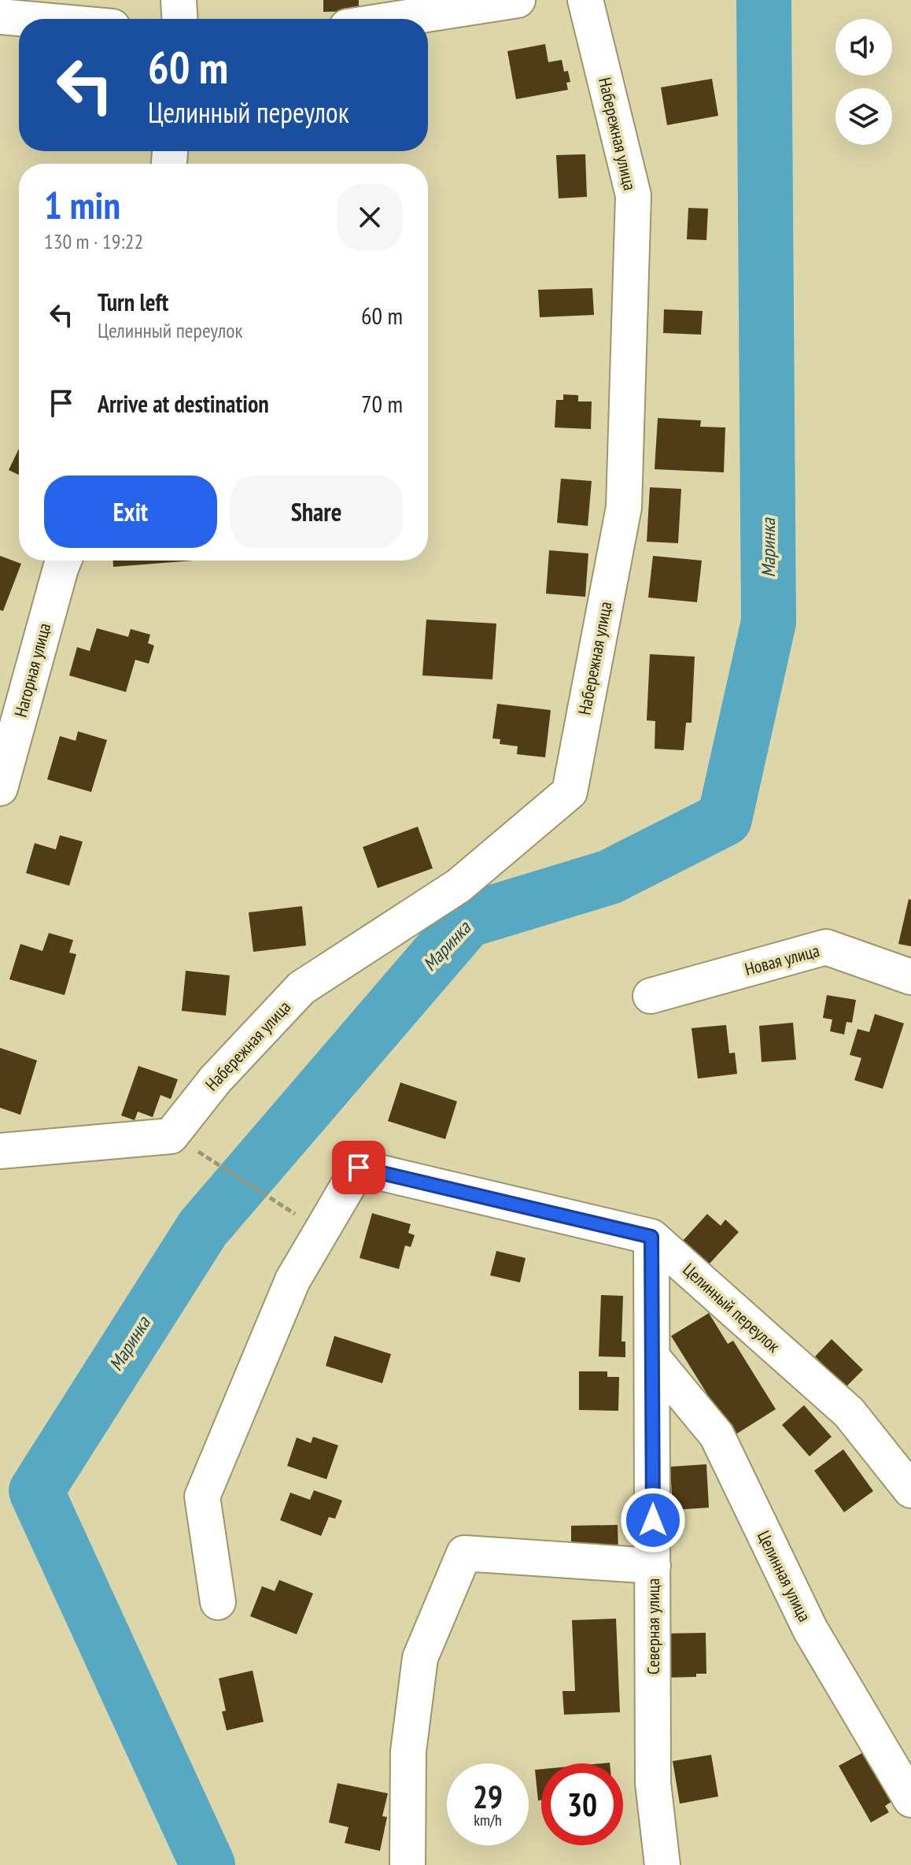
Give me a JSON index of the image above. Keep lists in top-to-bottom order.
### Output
{
  "streets": {
    "street": [
      "Набережная улица",
      "Нагорная улица",
      "Новая улица",
      "Целинный переулок",
      "Целинная улица",
      "Северная улица"
    ]
  },
  "crossings": [
    ["Целинный переулок", "Северная улица"],
    ["Целинная улица", "Северная улица"]
  ],
  "water": ["Маринка"],
  "page": {
    "turn": ["60 m", "Целинный переулок"],
    "heading": ["1 min", "130 m · 19:22"],
    "list": [
      {
        "name": "Turn left",
        "note": "Целинный переулок",
        "value": "60 m"
      },
      {
        "name": "Arrive at destination",
        "value": "70 m"
      }
    ],
    "buttons": ["Exit", "Share"],
    "speed": "29 km/h",
    "limit": "30"
  }
}
